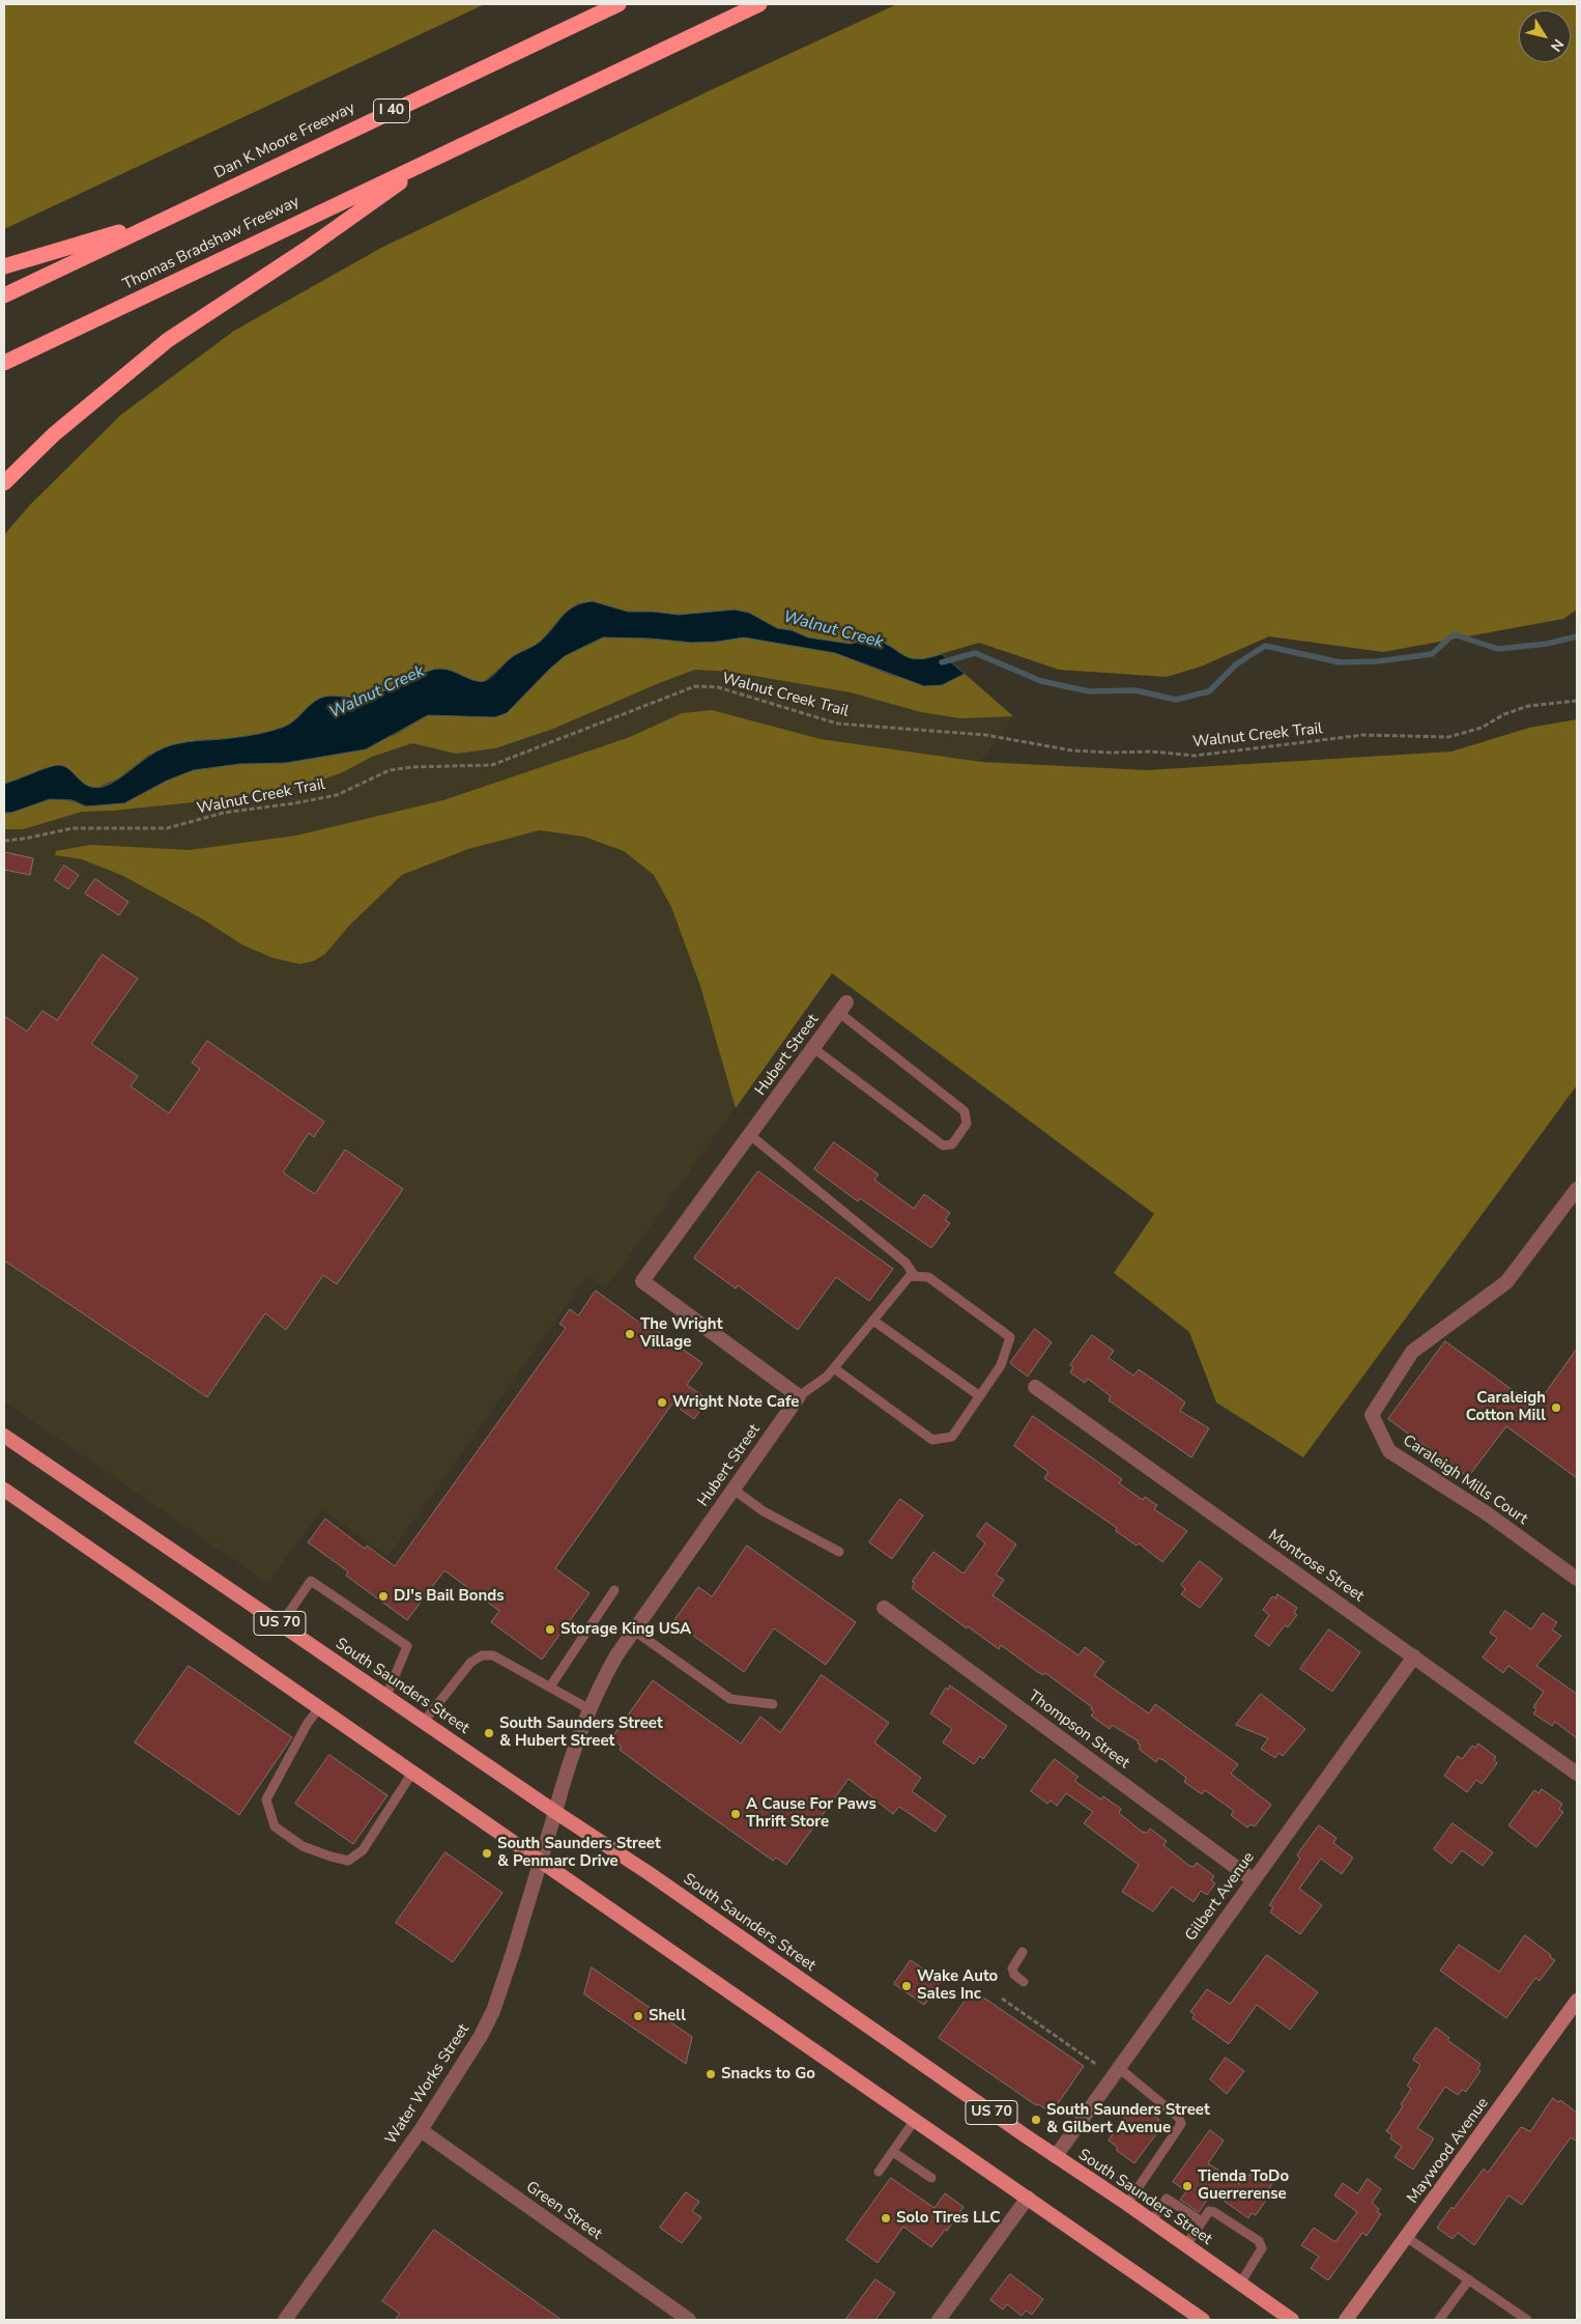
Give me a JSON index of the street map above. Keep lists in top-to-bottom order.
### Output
{
  "streets": {
    "highway": ["I 40", "Dan K Moore Freeway", "Thomas Bradshaw Freeway"],
    "main road": ["US 70", "South Saunders Street", "Maywood Avenue"],
    "street": [
      "Hubert Street",
      "Caraleigh Mills Court",
      "Montrose Street",
      "Thompson Street",
      "Gilbert Avenue",
      "Water Works Street",
      "Green Street"
    ],
    "path": ["Walnut Creek Trail"]
  },
  "crossings": [
    ["I 40", "Dan K Moore Freeway"],
    ["Hubert Street", "South Saunders Street"],
    ["Hubert Street", "Water Works Street"],
    ["Montrose Street", "Gilbert Avenue"],
    ["US 70", "Water Works Street"],
    ["South Saunders Street", "Gilbert Avenue"],
    ["South Saunders Street", "Water Works Street"],
    ["Thompson Street", "Gilbert Avenue"],
    ["Water Works Street", "Green Street"]
  ],
  "water": ["Walnut Creek"],
  "places": [
    "The Wright Village",
    "Wright Note Cafe",
    "Caraleigh Cotton Mill",
    "DJ's Bail Bonds",
    "Storage King USA",
    "South Saunders Street & Hubert Street",
    "A Cause For Paws Thrift Store",
    "South Saunders Street & Penmarc Drive",
    "Wake Auto Sales Inc",
    "Shell",
    "Snacks to Go",
    "South Saunders Street & Gilbert Avenue",
    "Tienda ToDo Guerrerense",
    "Solo Tires LLC"
  ],
  "north": "bottom right"
}
